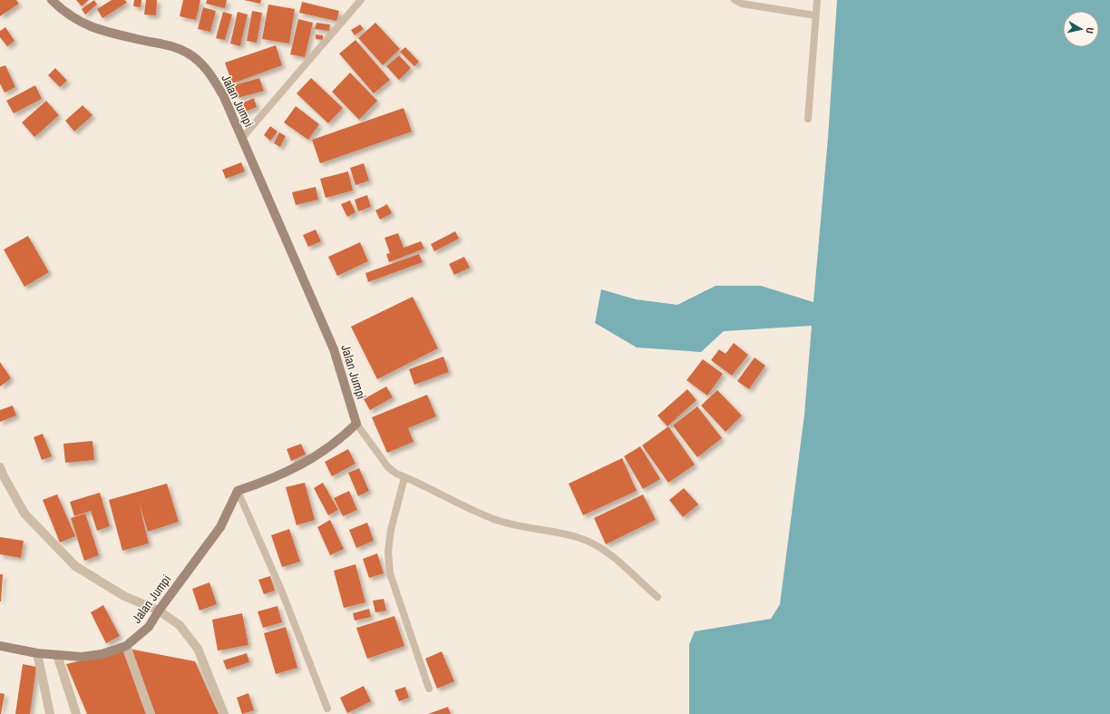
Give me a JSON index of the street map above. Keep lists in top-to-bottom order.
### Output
{
  "streets": {
    "street": ["Jalan Jumpi"]
  },
  "north": "right"
}
